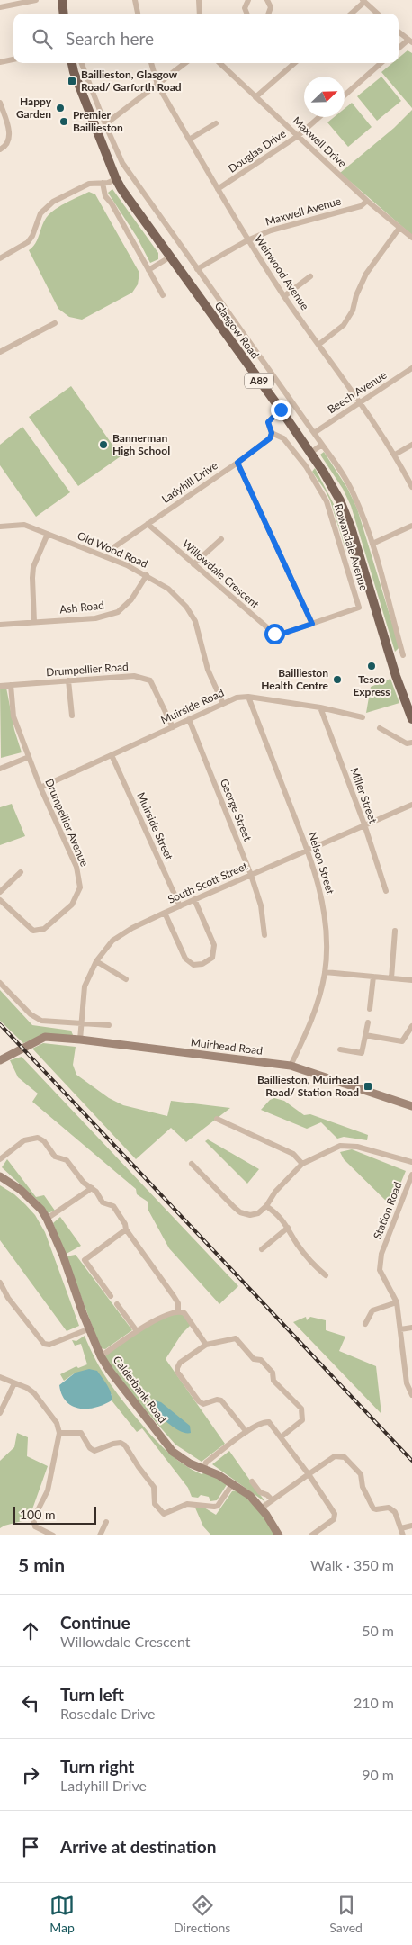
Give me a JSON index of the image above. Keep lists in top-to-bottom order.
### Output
{
  "streets": {
    "main road": ["Glasgow Road", "A89"],
    "street": [
      "Maxwell Drive",
      "Douglas Drive",
      "Maxwell Avenue",
      "Weirwood Avenue",
      "Beech Avenue",
      "Ladyhill Drive",
      "Rowandale Avenue",
      "Old Wood Road",
      "Willowdale Crescent",
      "Ash Road",
      "Drumpellier Road",
      "Muirside Road",
      "Miller Street",
      "George Street",
      "Drumpellier Avenue",
      "Muirside Street",
      "Nelson Street",
      "South Scott Street",
      "Muirhead Road",
      "Station Road",
      "Calderbank Road"
    ]
  },
  "crossings": [
    ["Maxwell Drive", "Douglas Drive"],
    ["Maxwell Drive", "Maxwell Avenue"],
    ["Douglas Drive", "Weirwood Avenue"],
    ["Maxwell Avenue", "Weirwood Avenue"],
    ["Maxwell Avenue", "Glasgow Road"],
    ["Weirwood Avenue", "Beech Avenue"],
    ["Glasgow Road", "Beech Avenue"],
    ["Ladyhill Drive", "Rowandale Avenue"],
    ["Ladyhill Drive", "Willowdale Crescent"],
    ["Rowandale Avenue", "Willowdale Crescent"],
    ["Old Wood Road", "Ash Road"],
    ["Old Wood Road", "Muirside Road"],
    ["Drumpellier Road", "Muirside Road"],
    ["Drumpellier Road", "Drumpellier Avenue"],
    ["Muirside Road", "Miller Street"],
    ["Muirside Road", "George Street"],
    ["Muirside Road", "Drumpellier Avenue"],
    ["Muirside Road", "Muirside Street"],
    ["Muirside Road", "Nelson Street"],
    ["Miller Street", "South Scott Street"],
    ["George Street", "South Scott Street"],
    ["Muirside Street", "South Scott Street"],
    ["Nelson Street", "South Scott Street"],
    ["Nelson Street", "Muirhead Road"],
    ["South Scott Street", "Muirhead Road"]
  ],
  "places": {
    "transit": ["Baillieston, Glasgow Road/ Garforth Road", "Baillieston, Muirhead Road/ Station Road"],
    "other": [
      "Happy Garden",
      "Premier Baillieston",
      "Bannerman High School",
      "Tesco Express",
      "Baillieston Health Centre"
    ]
  },
  "scale_bar": "100 m",
  "north": "top right",
  "page": {
    "search": "Search here",
    "scale": "100 m",
    "heading": ["5 min", "Walk · 350 m"],
    "list": [
      ["Continue", "Willowdale Crescent", "50 m"],
      ["Turn left", "Rosedale Drive", "210 m"],
      ["Turn right", "Ladyhill Drive", "90 m"],
      "Arrive at destination"
    ],
    "nav": ["Map", "Directions", "Saved"]
  }
}
